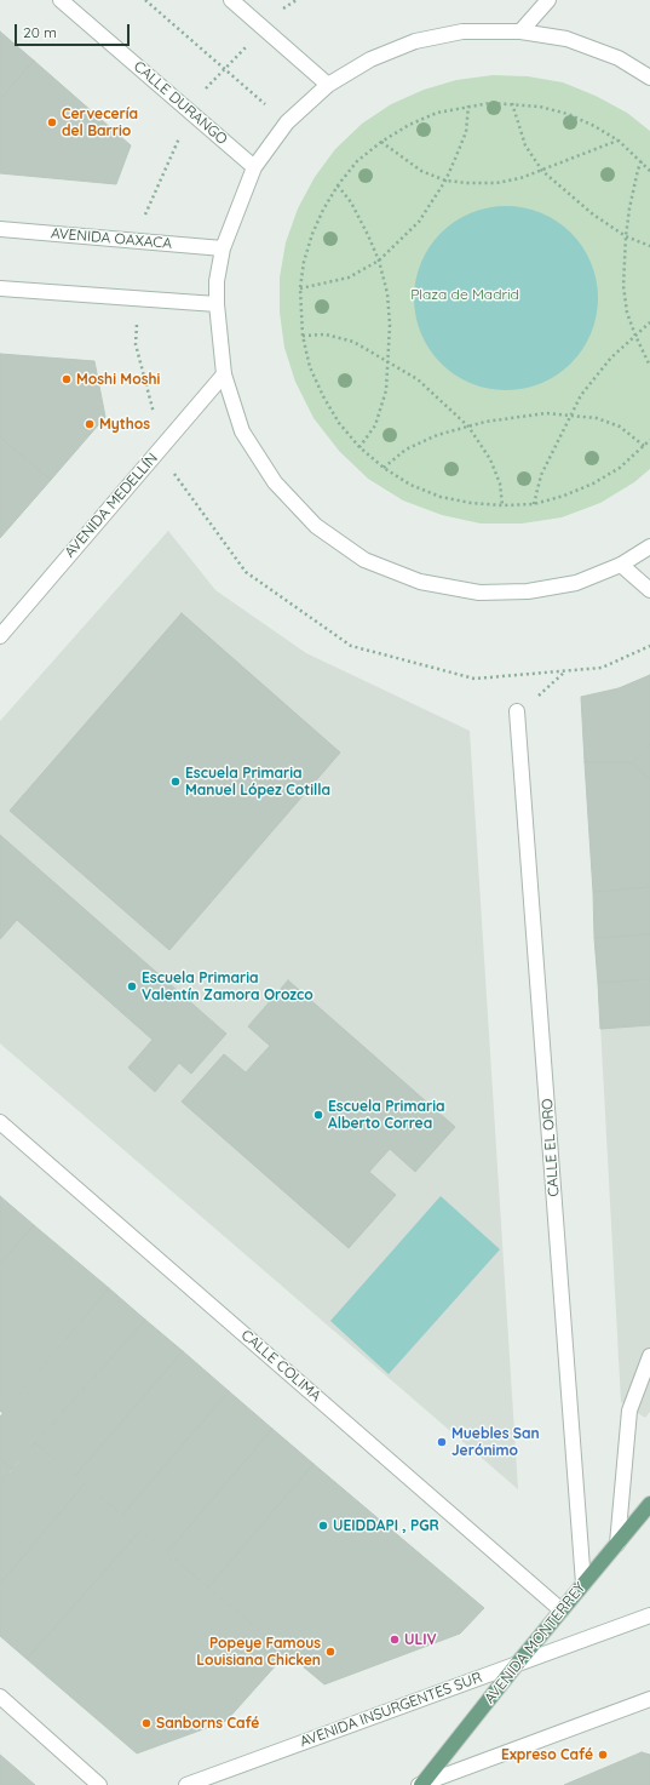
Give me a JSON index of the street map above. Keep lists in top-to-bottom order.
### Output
{
  "streets": {
    "main road": [
      "CALLE DURANGO",
      "AVENIDA OAXACA",
      "AVENIDA MEDELLÍN",
      "CALLE EL ORO",
      "CALLE COLIMA",
      "AVENIDA MONTERREY",
      "AVENIDA INSURGENTES SUR"
    ]
  },
  "crossings": [
    ["CALLE EL ORO", "AVENIDA MONTERREY"],
    ["CALLE COLIMA", "AVENIDA MONTERREY"],
    ["AVENIDA MONTERREY", "AVENIDA INSURGENTES SUR"]
  ],
  "parks": ["Plaza de Madrid"],
  "places": [
    "Cervecería del Barrio",
    "Moshi Moshi",
    "Mythos",
    "Escuela Primaria Manuel López Cotilla",
    "Escuela Primaria Valentín Zamora Orozco",
    "Escuela Primaria Alberto Correa",
    "Muebles San Jerónimo",
    "UEIDDAPI , PGR",
    "ULIV",
    "Popeye Famous Louisiana Chicken",
    "Sanborns Café",
    "Expreso Café"
  ],
  "scale_bar": "20 m"
}
